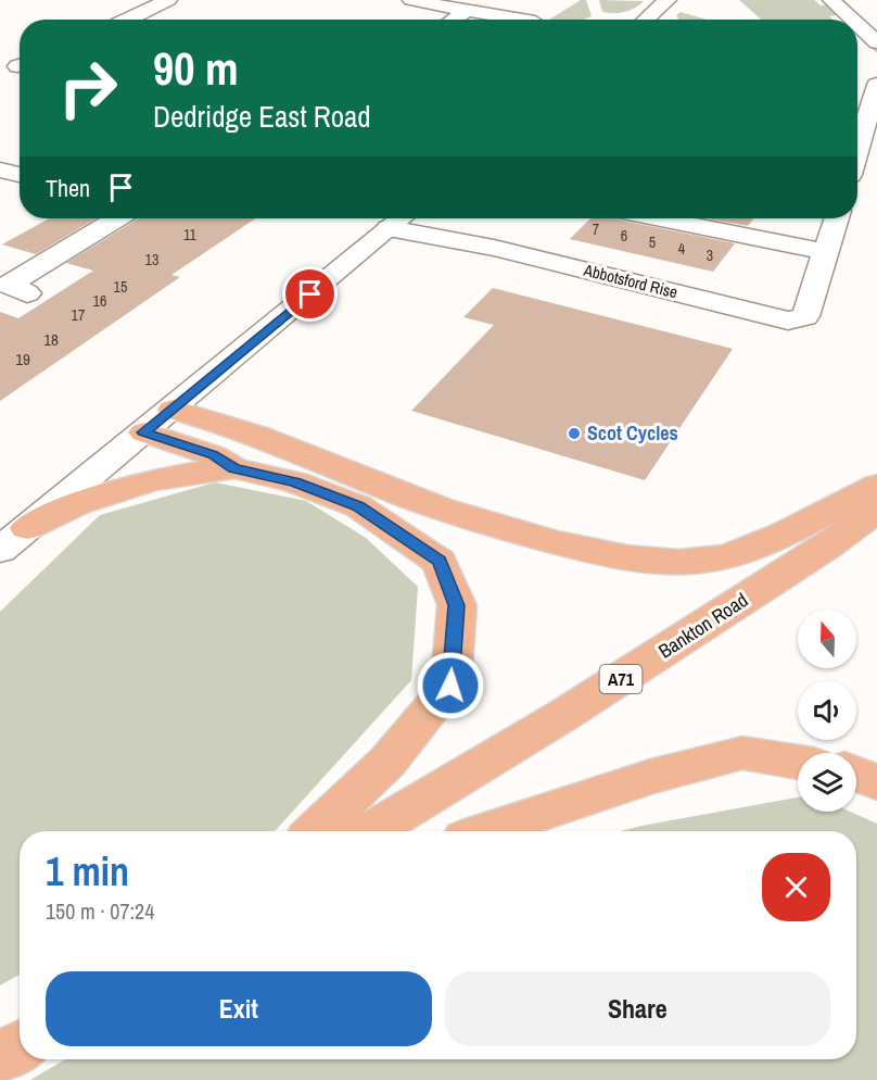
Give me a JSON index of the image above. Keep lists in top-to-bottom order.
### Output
{
  "streets": {
    "main road": ["Bankton Road", "A71"],
    "street": ["Abbotsford Rise"]
  },
  "places": ["Scot Cycles"],
  "house_numbers": [
    "7",
    "11",
    "6",
    "5",
    "4",
    "3",
    "13",
    "15",
    "16",
    "17",
    "18",
    "19"
  ],
  "north": "top",
  "page": {
    "turn": ["90 m", "Dedridge East Road"],
    "then": "Then",
    "heading": ["1 min", "150 m · 07:24"],
    "buttons": ["Exit", "Share"]
  }
}
